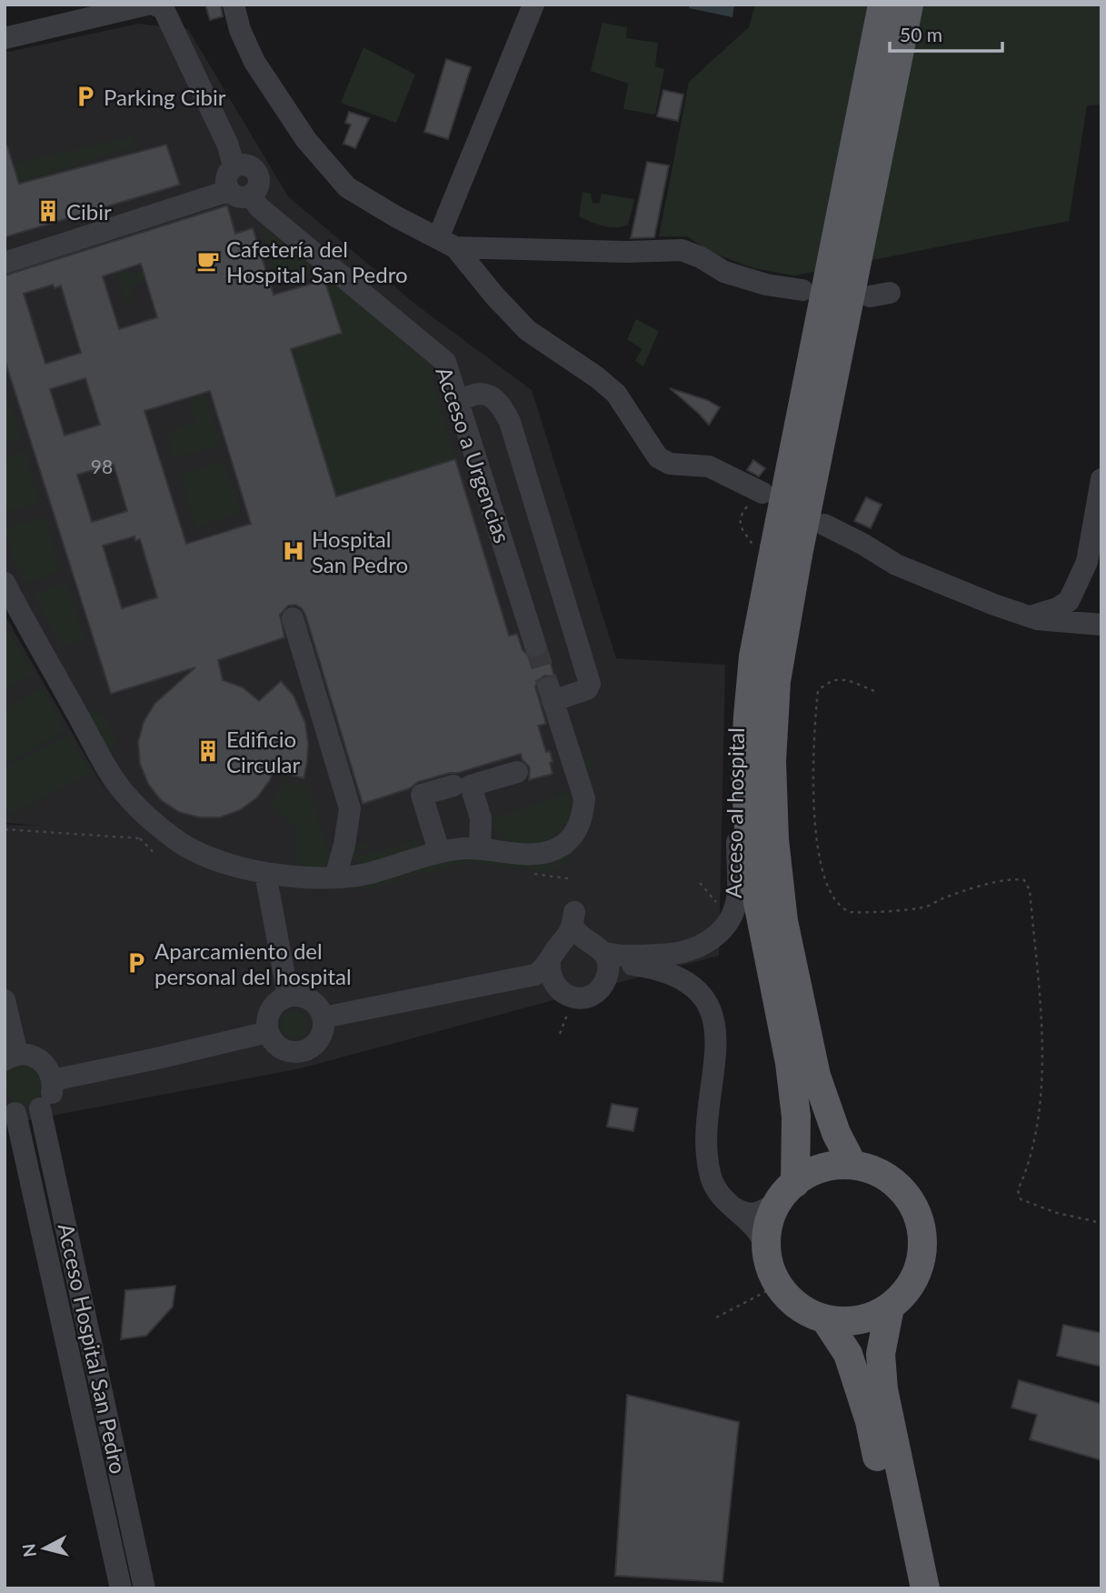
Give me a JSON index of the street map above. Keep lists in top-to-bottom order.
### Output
{
  "streets": {
    "street": ["Acceso a Urgencias", "Acceso al hospital", "Acceso Hospital San Pedro"]
  },
  "places": {
    "parking": ["Parking Cibir", "Aparcamiento del personal del hospital"],
    "building": ["Cibir", "Edificio Circular"],
    "cafe": ["Cafetería del Hospital San Pedro"],
    "hospital": ["Hospital San Pedro"]
  },
  "house_numbers": ["98"],
  "scale_bar": "50 m",
  "north": "left"
}
